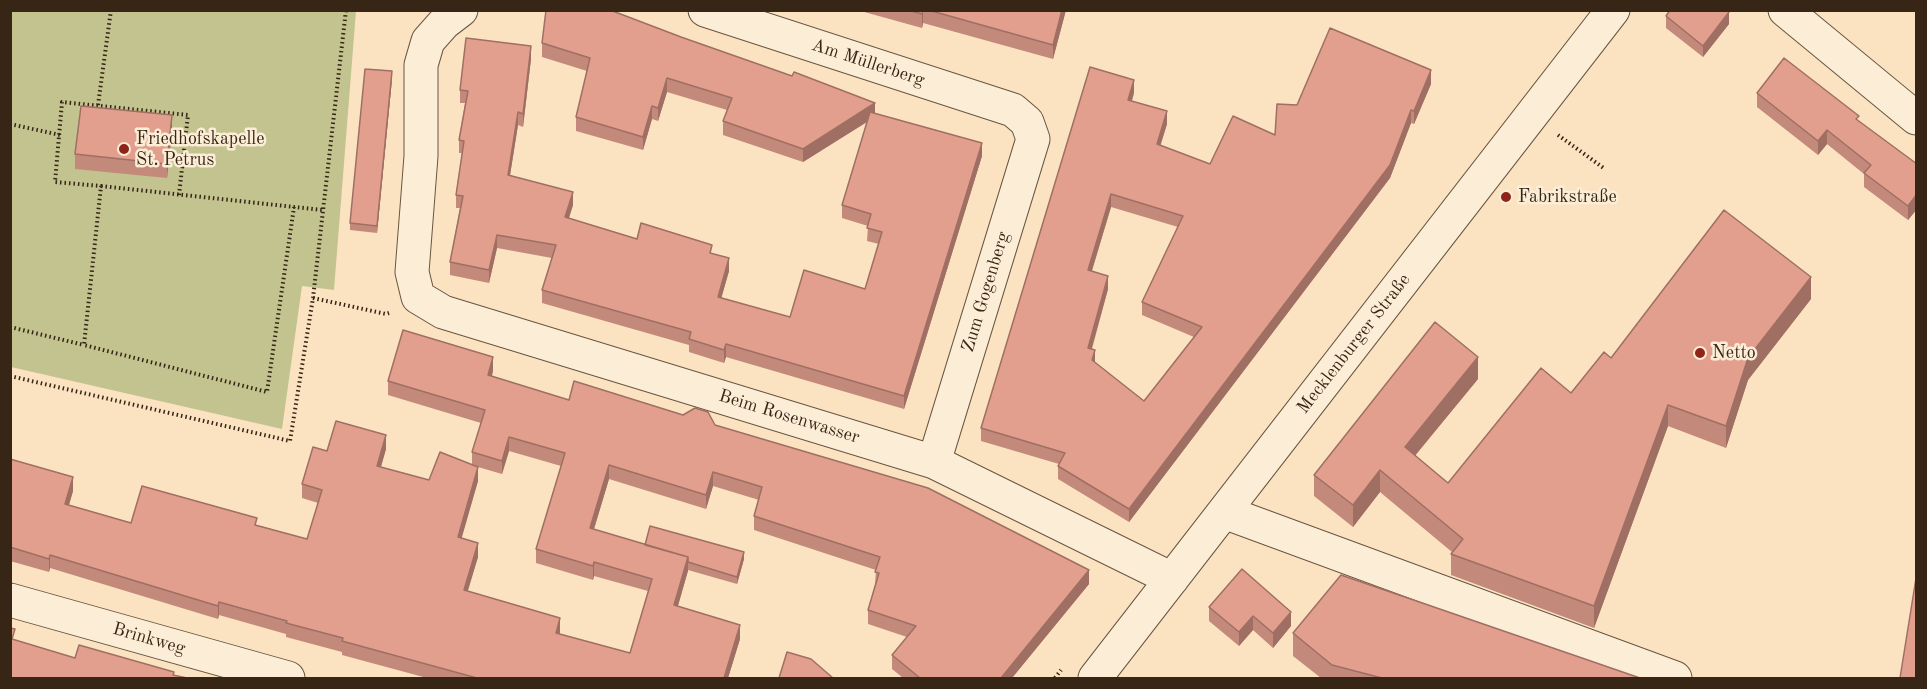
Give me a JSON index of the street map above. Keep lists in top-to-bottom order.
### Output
{
  "streets": {
    "street": [
      "Am Müllerberg",
      "Zum Gogenberg",
      "Mecklenburger Straße",
      "Beim Rosenwasser",
      "Brinkweg"
    ]
  },
  "crossings": [
    ["Am Müllerberg", "Zum Gogenberg"],
    ["Zum Gogenberg", "Beim Rosenwasser"],
    ["Mecklenburger Straße", "Beim Rosenwasser"]
  ],
  "places": ["Friedhofskapelle St. Petrus", "Fabrikstraße", "Netto"]
}
